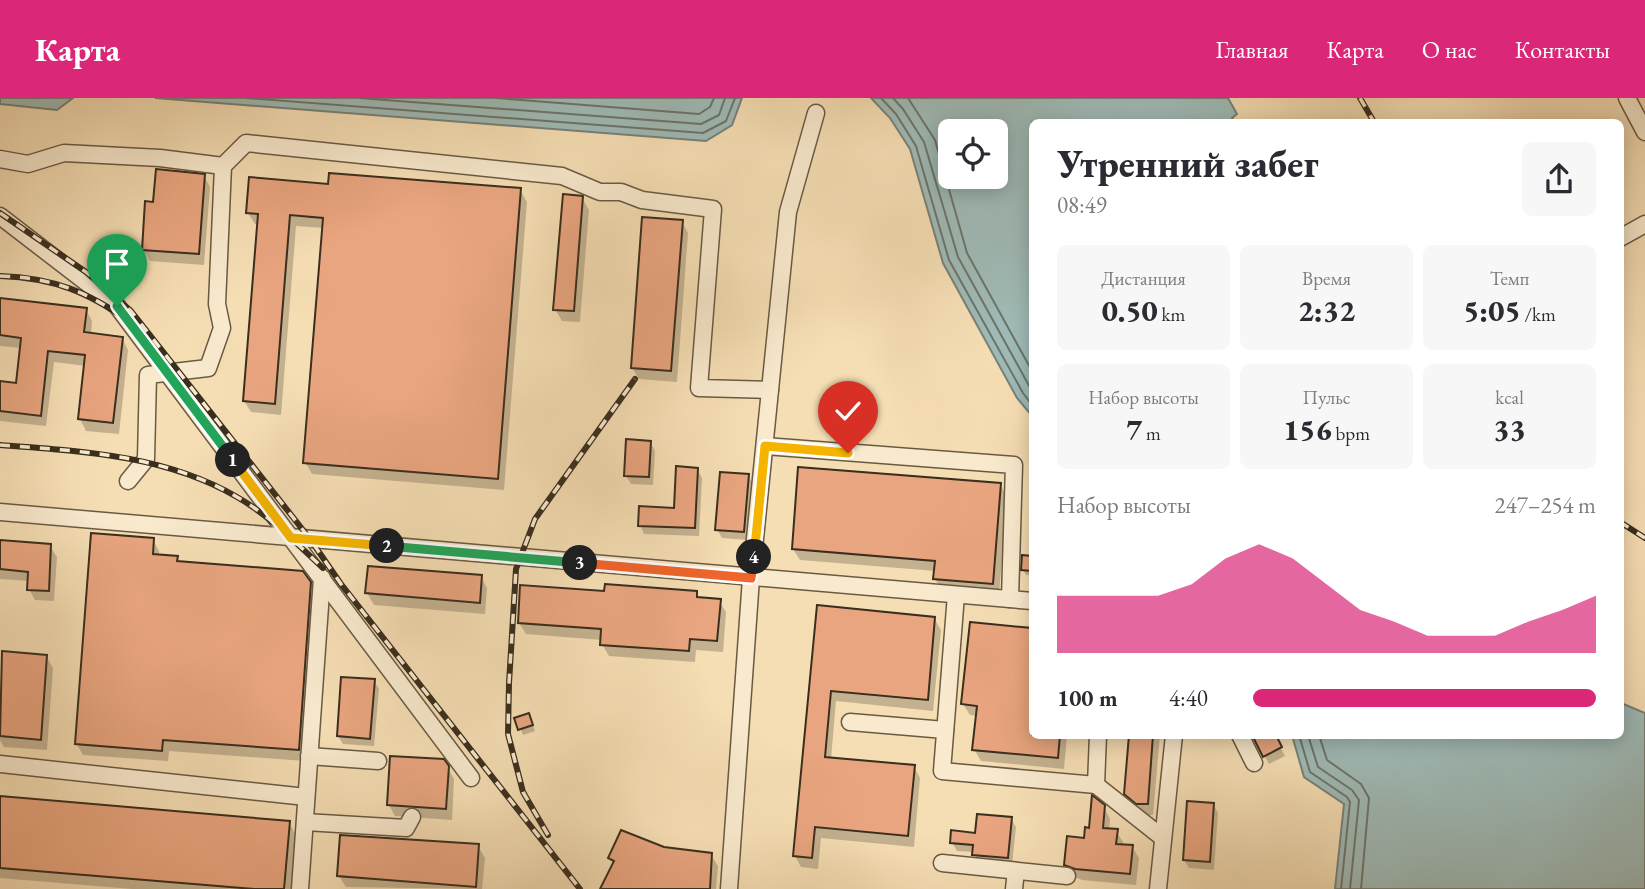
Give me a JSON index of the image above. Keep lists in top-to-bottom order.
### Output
{
  "page": {
    "header": "Карта",
    "nav": [
      "Главная",
      "Карта",
      "О нас",
      "Контакты"
    ],
    "heading": ["Утренний забег", "08:49"],
    "stats": [
      ["Дистанция", "0.50 km"],
      ["Время", "2:32"],
      ["Темп", "5:05 /km"],
      ["Набор высоты", "7 m"],
      ["Пульс", "156 bpm"],
      ["kcal", "33"]
    ],
    "pins": [
      "1",
      "2",
      "4",
      "3"
    ],
    "chart": ["Набор высоты", "247–254 m"],
    "list": [
      {
        "name": "100 m",
        "note": "4:40"
      }
    ]
  }
}
